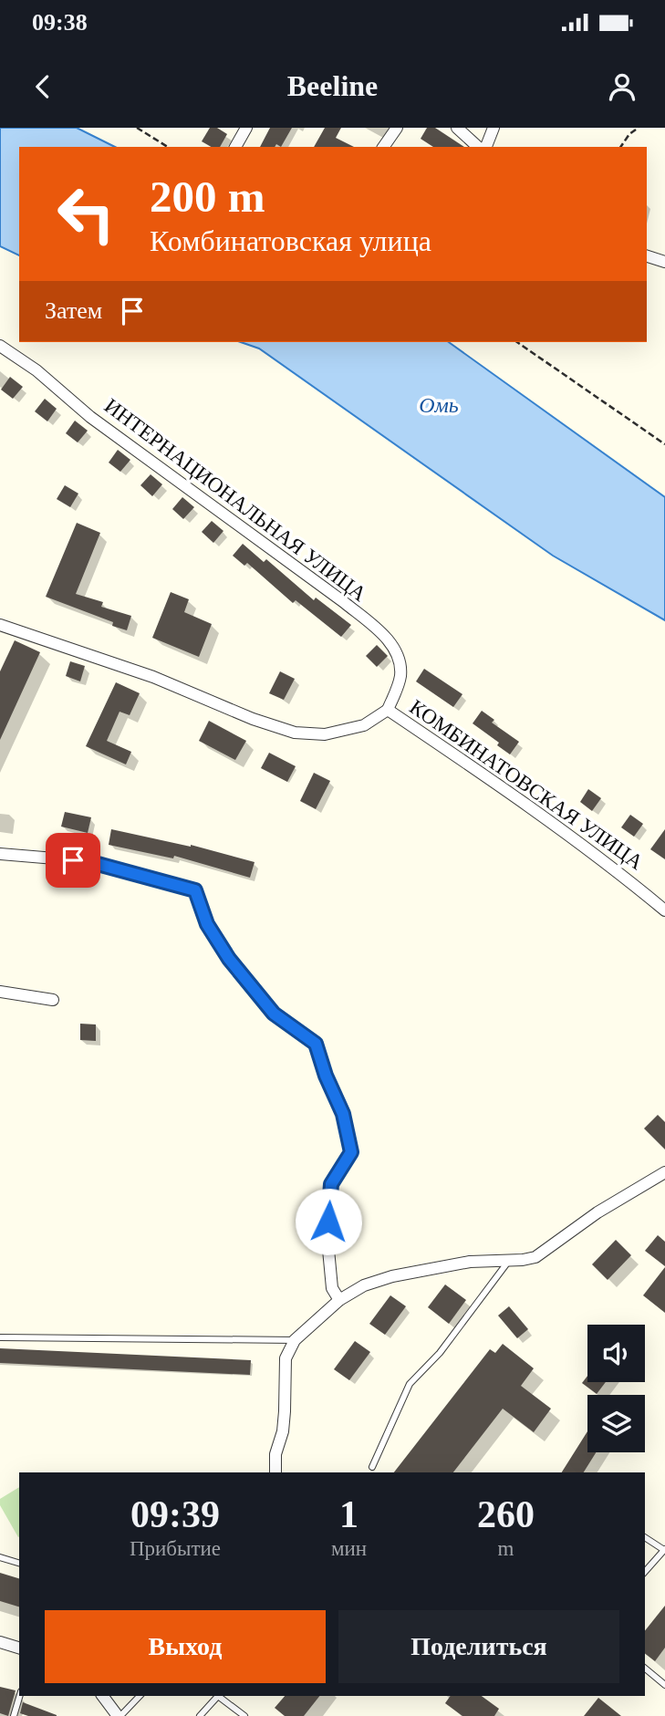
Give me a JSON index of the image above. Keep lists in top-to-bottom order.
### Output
{
  "streets": {
    "street": ["ИНТЕРНАЦИОНАЛЬНАЯ УЛИЦА", "КОМБИНАТОВСКАЯ УЛИЦА"]
  },
  "crossings": [
    ["ИНТЕРНАЦИОНАЛЬНАЯ УЛИЦА", "КОМБИНАТОВСКАЯ УЛИЦА"]
  ],
  "water": ["Омь"],
  "page": {
    "status": "09:38",
    "header": "Beeline",
    "turn": ["200 m", "Комбинатовская улица"],
    "then": "Затем",
    "eta": [
      "09:39",
      "Прибытие",
      "1",
      "мин",
      "260",
      "m"
    ],
    "buttons": ["Выход", "Поделиться"]
  }
}
